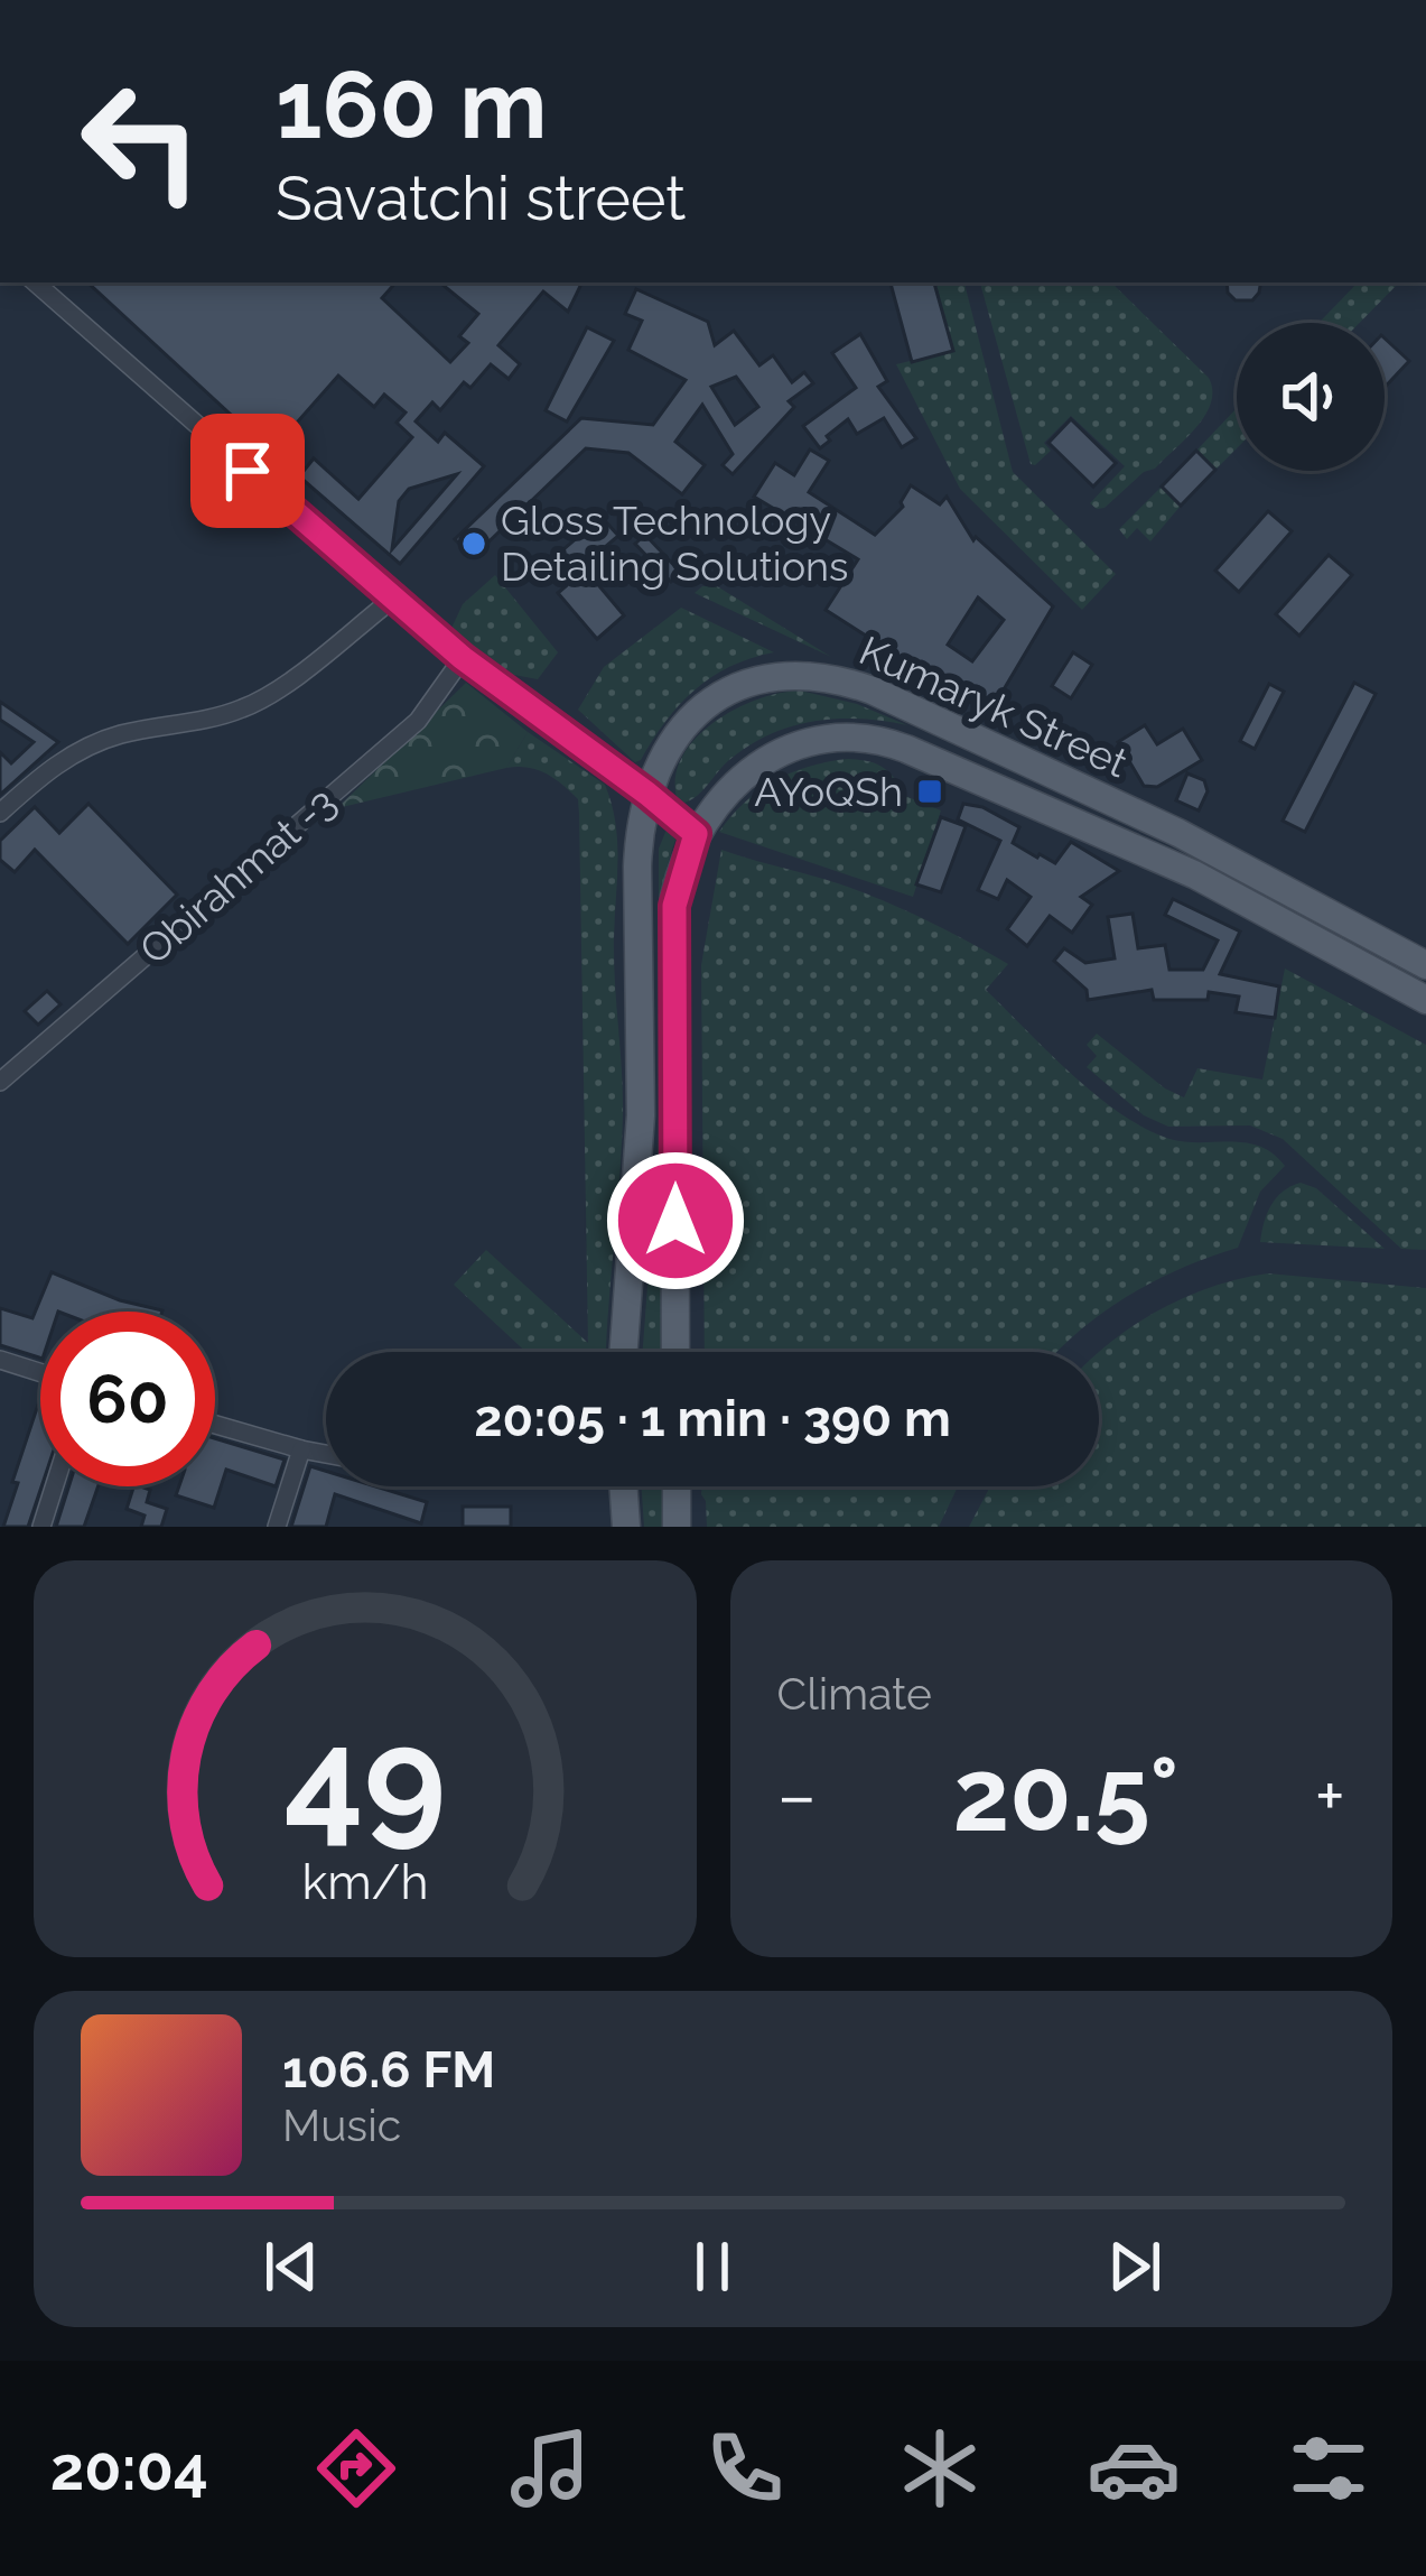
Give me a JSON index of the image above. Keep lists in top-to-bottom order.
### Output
{
  "streets": {
    "main road": ["Kumaryk Street"],
    "street": ["Obirahmat -3"]
  },
  "places": {
    "other": ["Gloss Technology Detailing Solutions"],
    "transit": ["AYoQSh"]
  },
  "page": {
    "turn": ["160 m", "Savatchi street"],
    "limit": "60",
    "trip": "20:05 · 1 min · 390 m",
    "tile": "Climate",
    "heat": ["−", "20.5°", "+"],
    "song": ["106.6 FM", "Music"],
    "tabs": "20:04",
    "gauge": ["49", "km/h"]
  }
}
